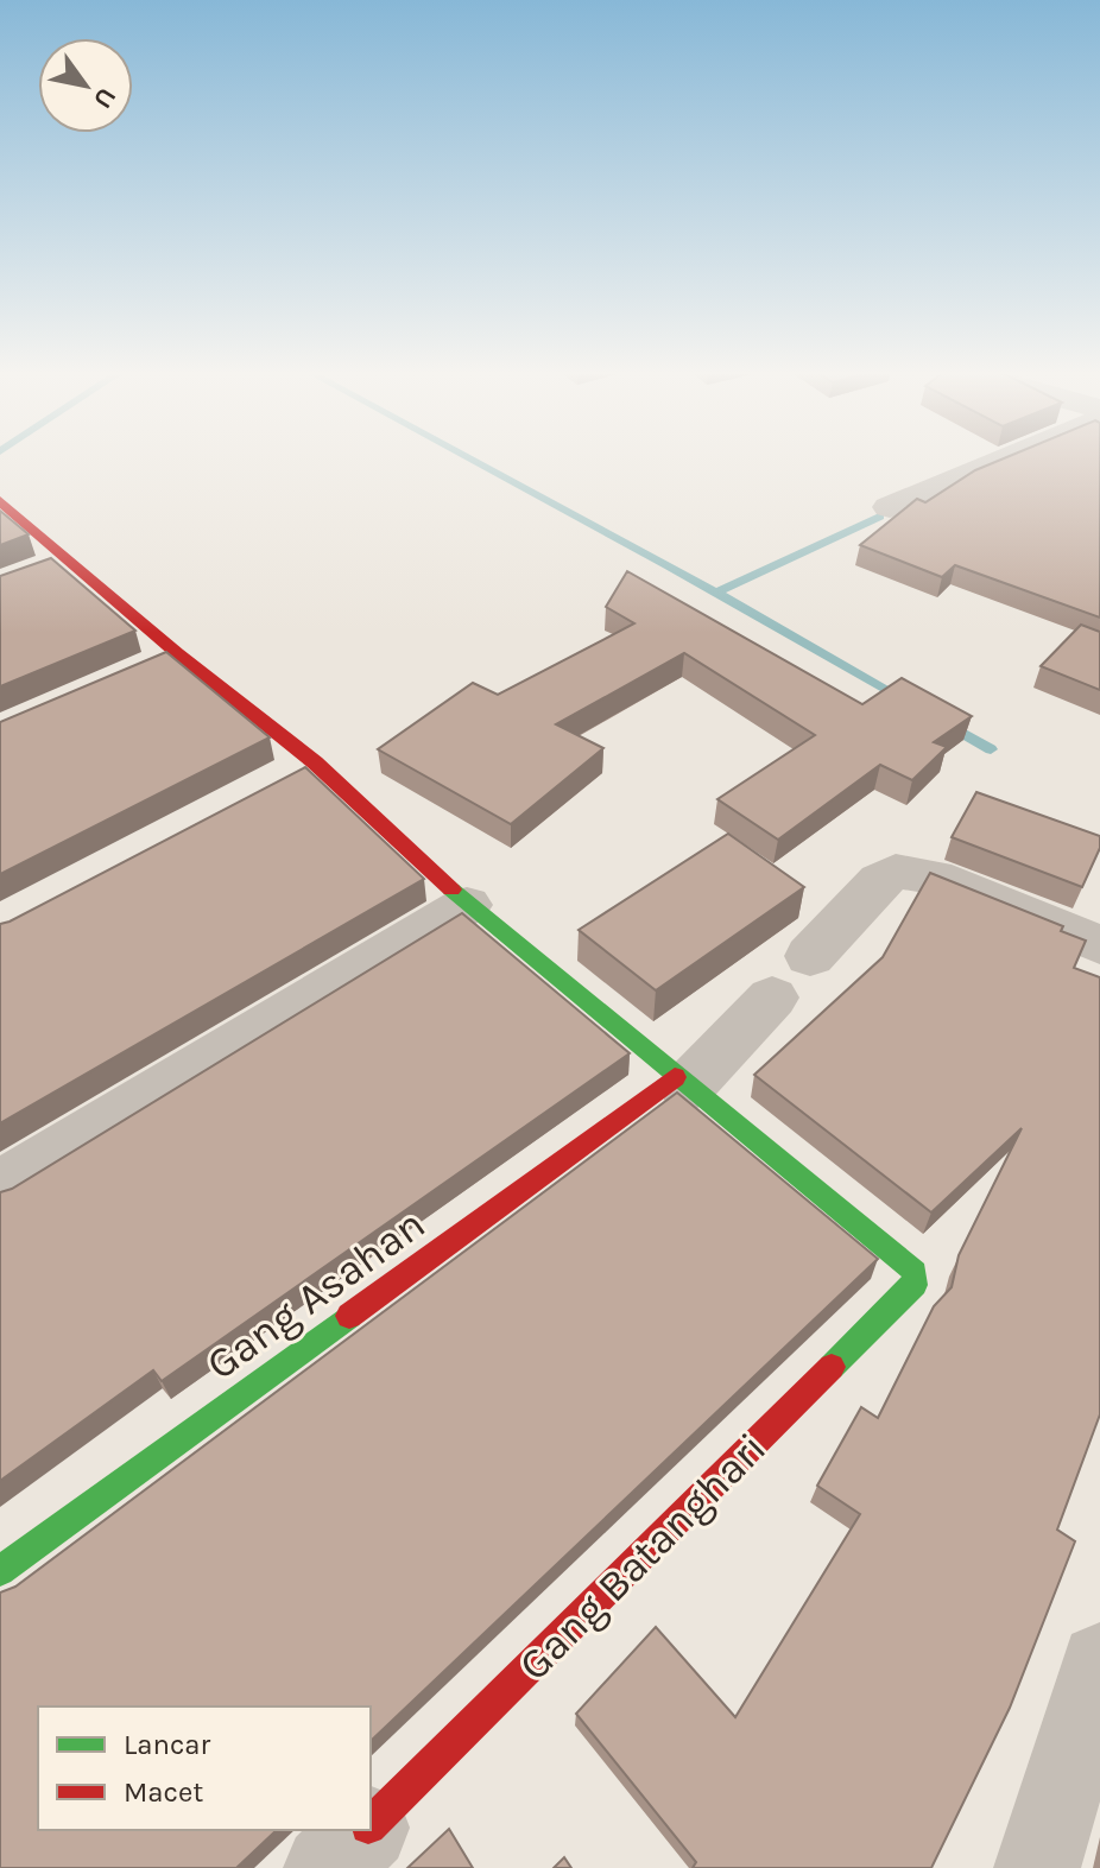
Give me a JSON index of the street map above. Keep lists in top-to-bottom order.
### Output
{
  "streets": {
    "street": ["Gang Asahan", "Gang Batanghari"]
  },
  "crossings": [
    ["Gang Asahan", "Gang Batanghari"]
  ],
  "legend": ["Lancar", "Macet"],
  "north": "bottom right"
}
